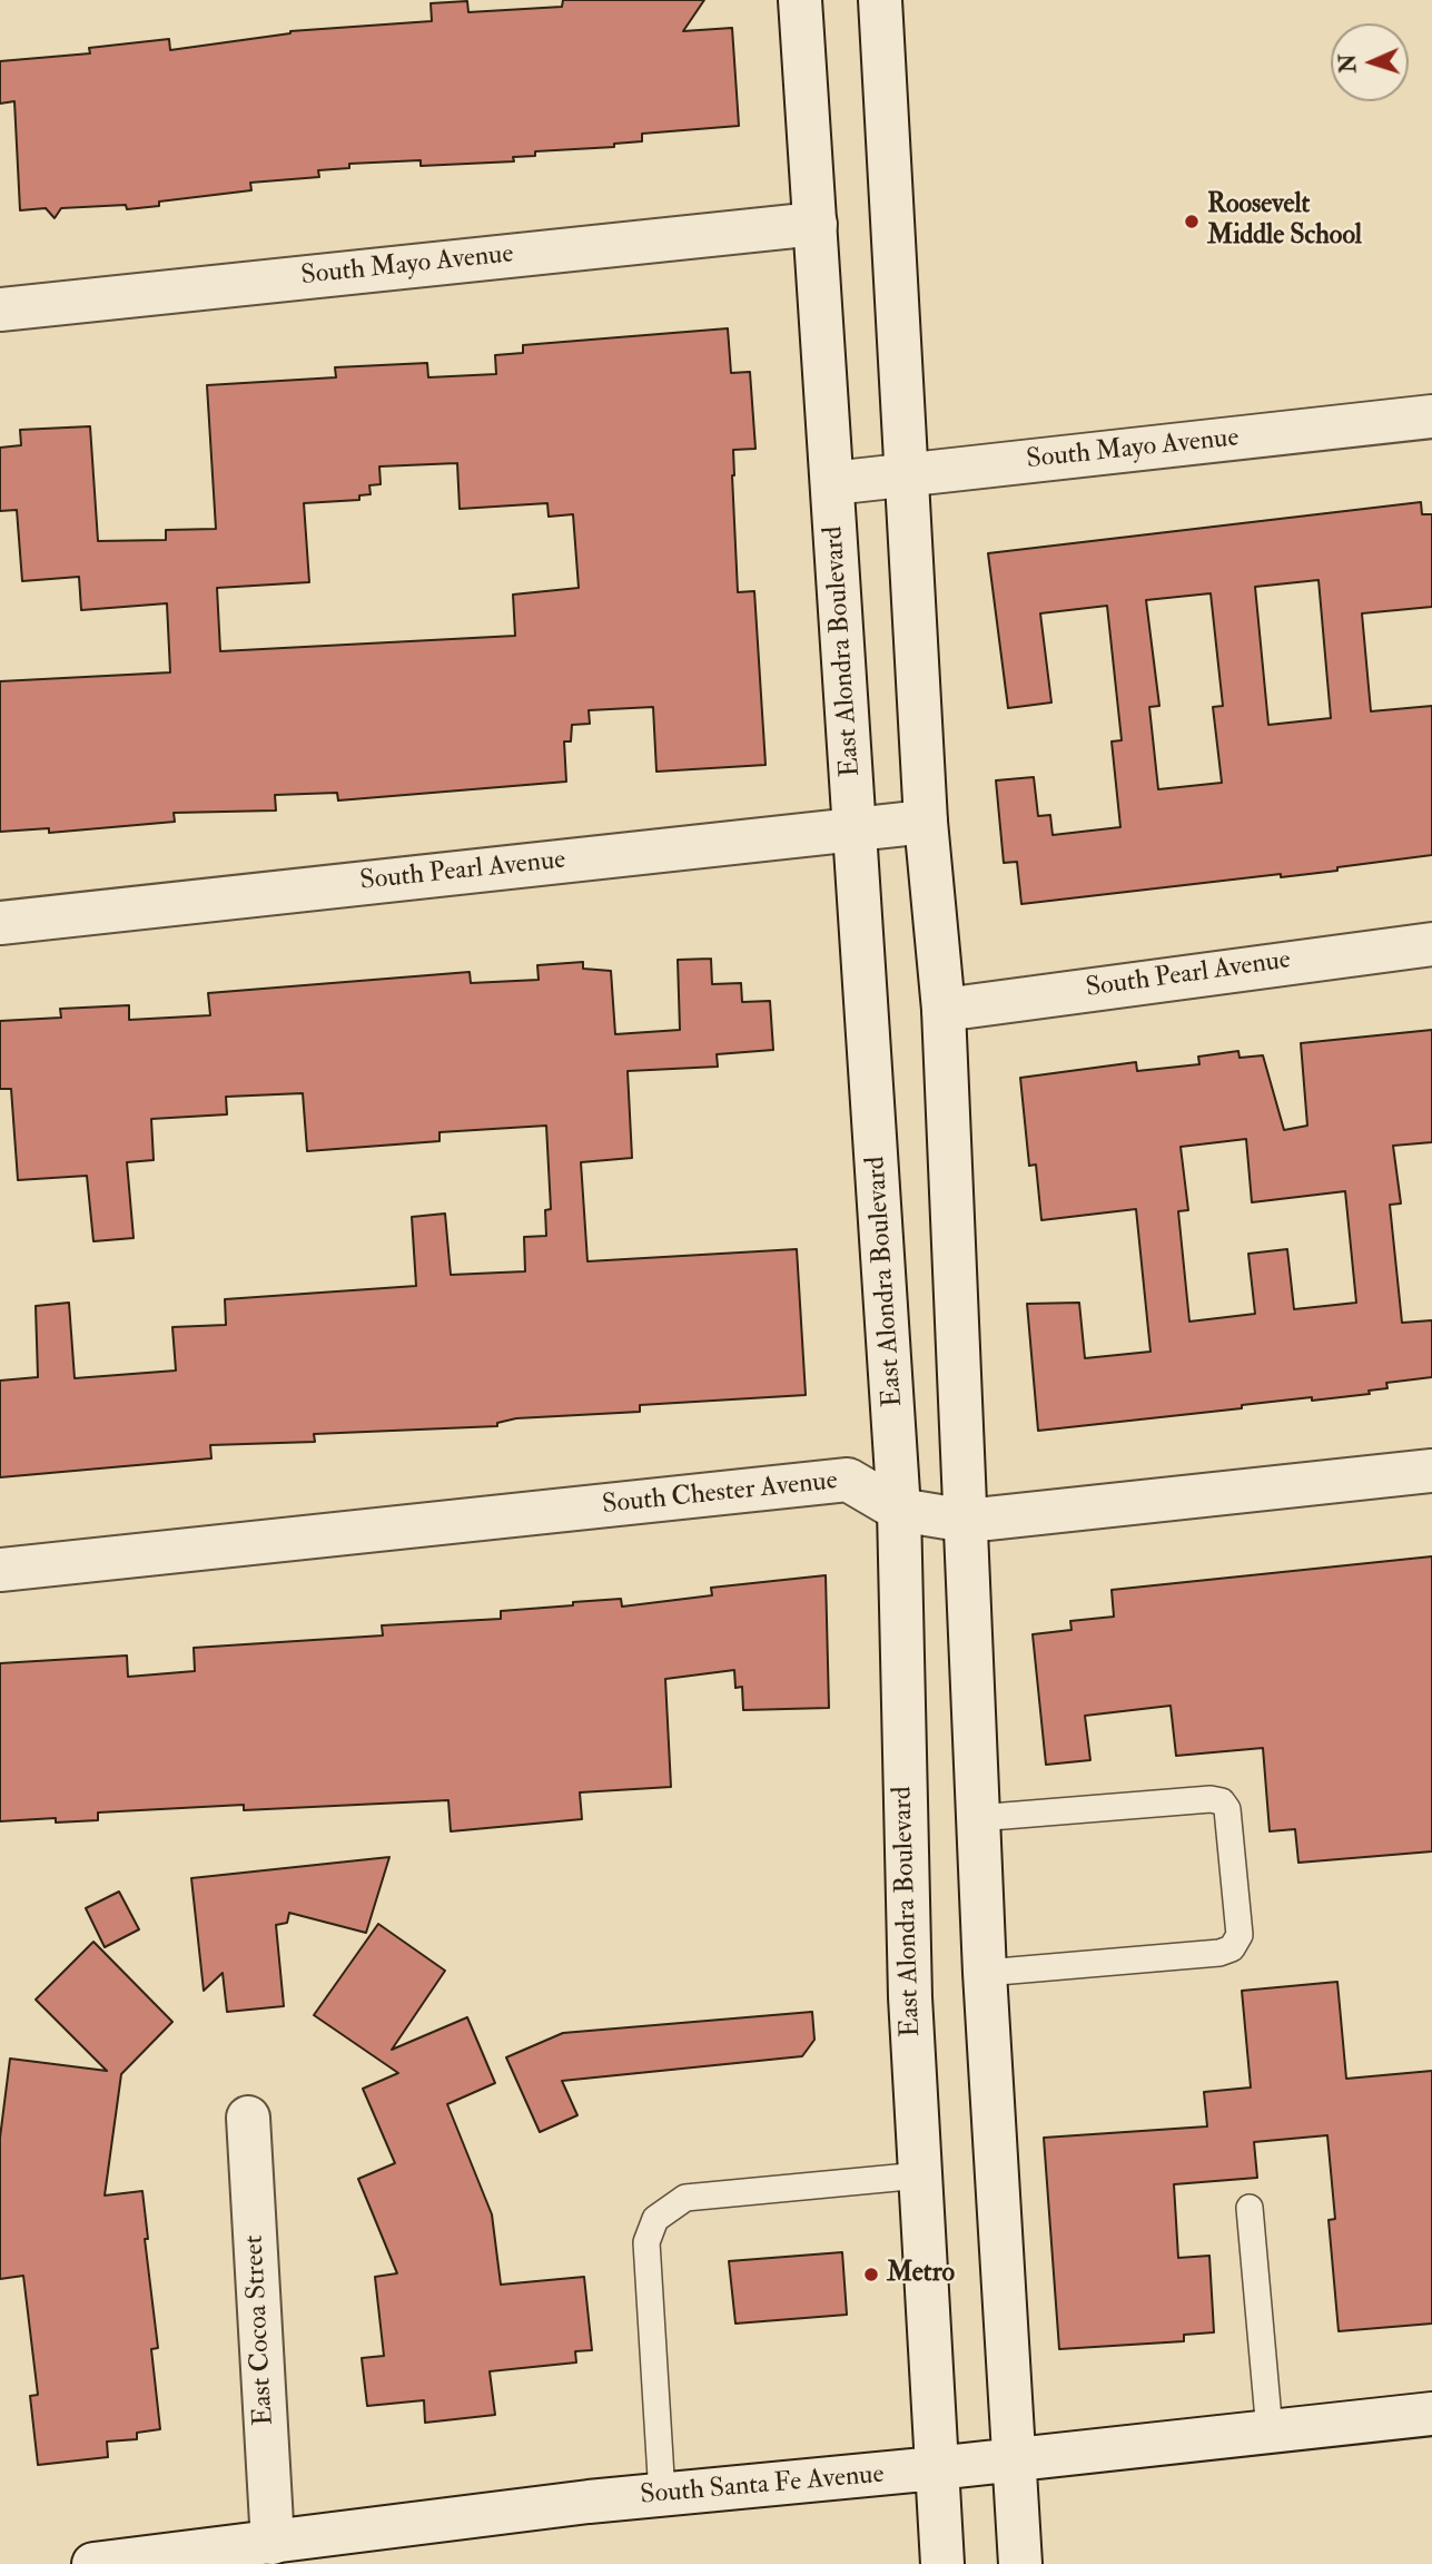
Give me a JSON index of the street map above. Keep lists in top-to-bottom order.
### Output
{
  "streets": {
    "main road": [
      "South Mayo Avenue",
      "East Alondra Boulevard",
      "South Pearl Avenue",
      "South Chester Avenue",
      "East Cocoa Street",
      "South Santa Fe Avenue"
    ]
  },
  "crossings": [
    ["South Mayo Avenue", "East Alondra Boulevard"],
    ["East Alondra Boulevard", "South Pearl Avenue"],
    ["East Alondra Boulevard", "South Chester Avenue"],
    ["East Alondra Boulevard", "South Santa Fe Avenue"],
    ["East Cocoa Street", "South Santa Fe Avenue"]
  ],
  "places": ["Roosevelt Middle School", "Metro"],
  "north": "left"
}
